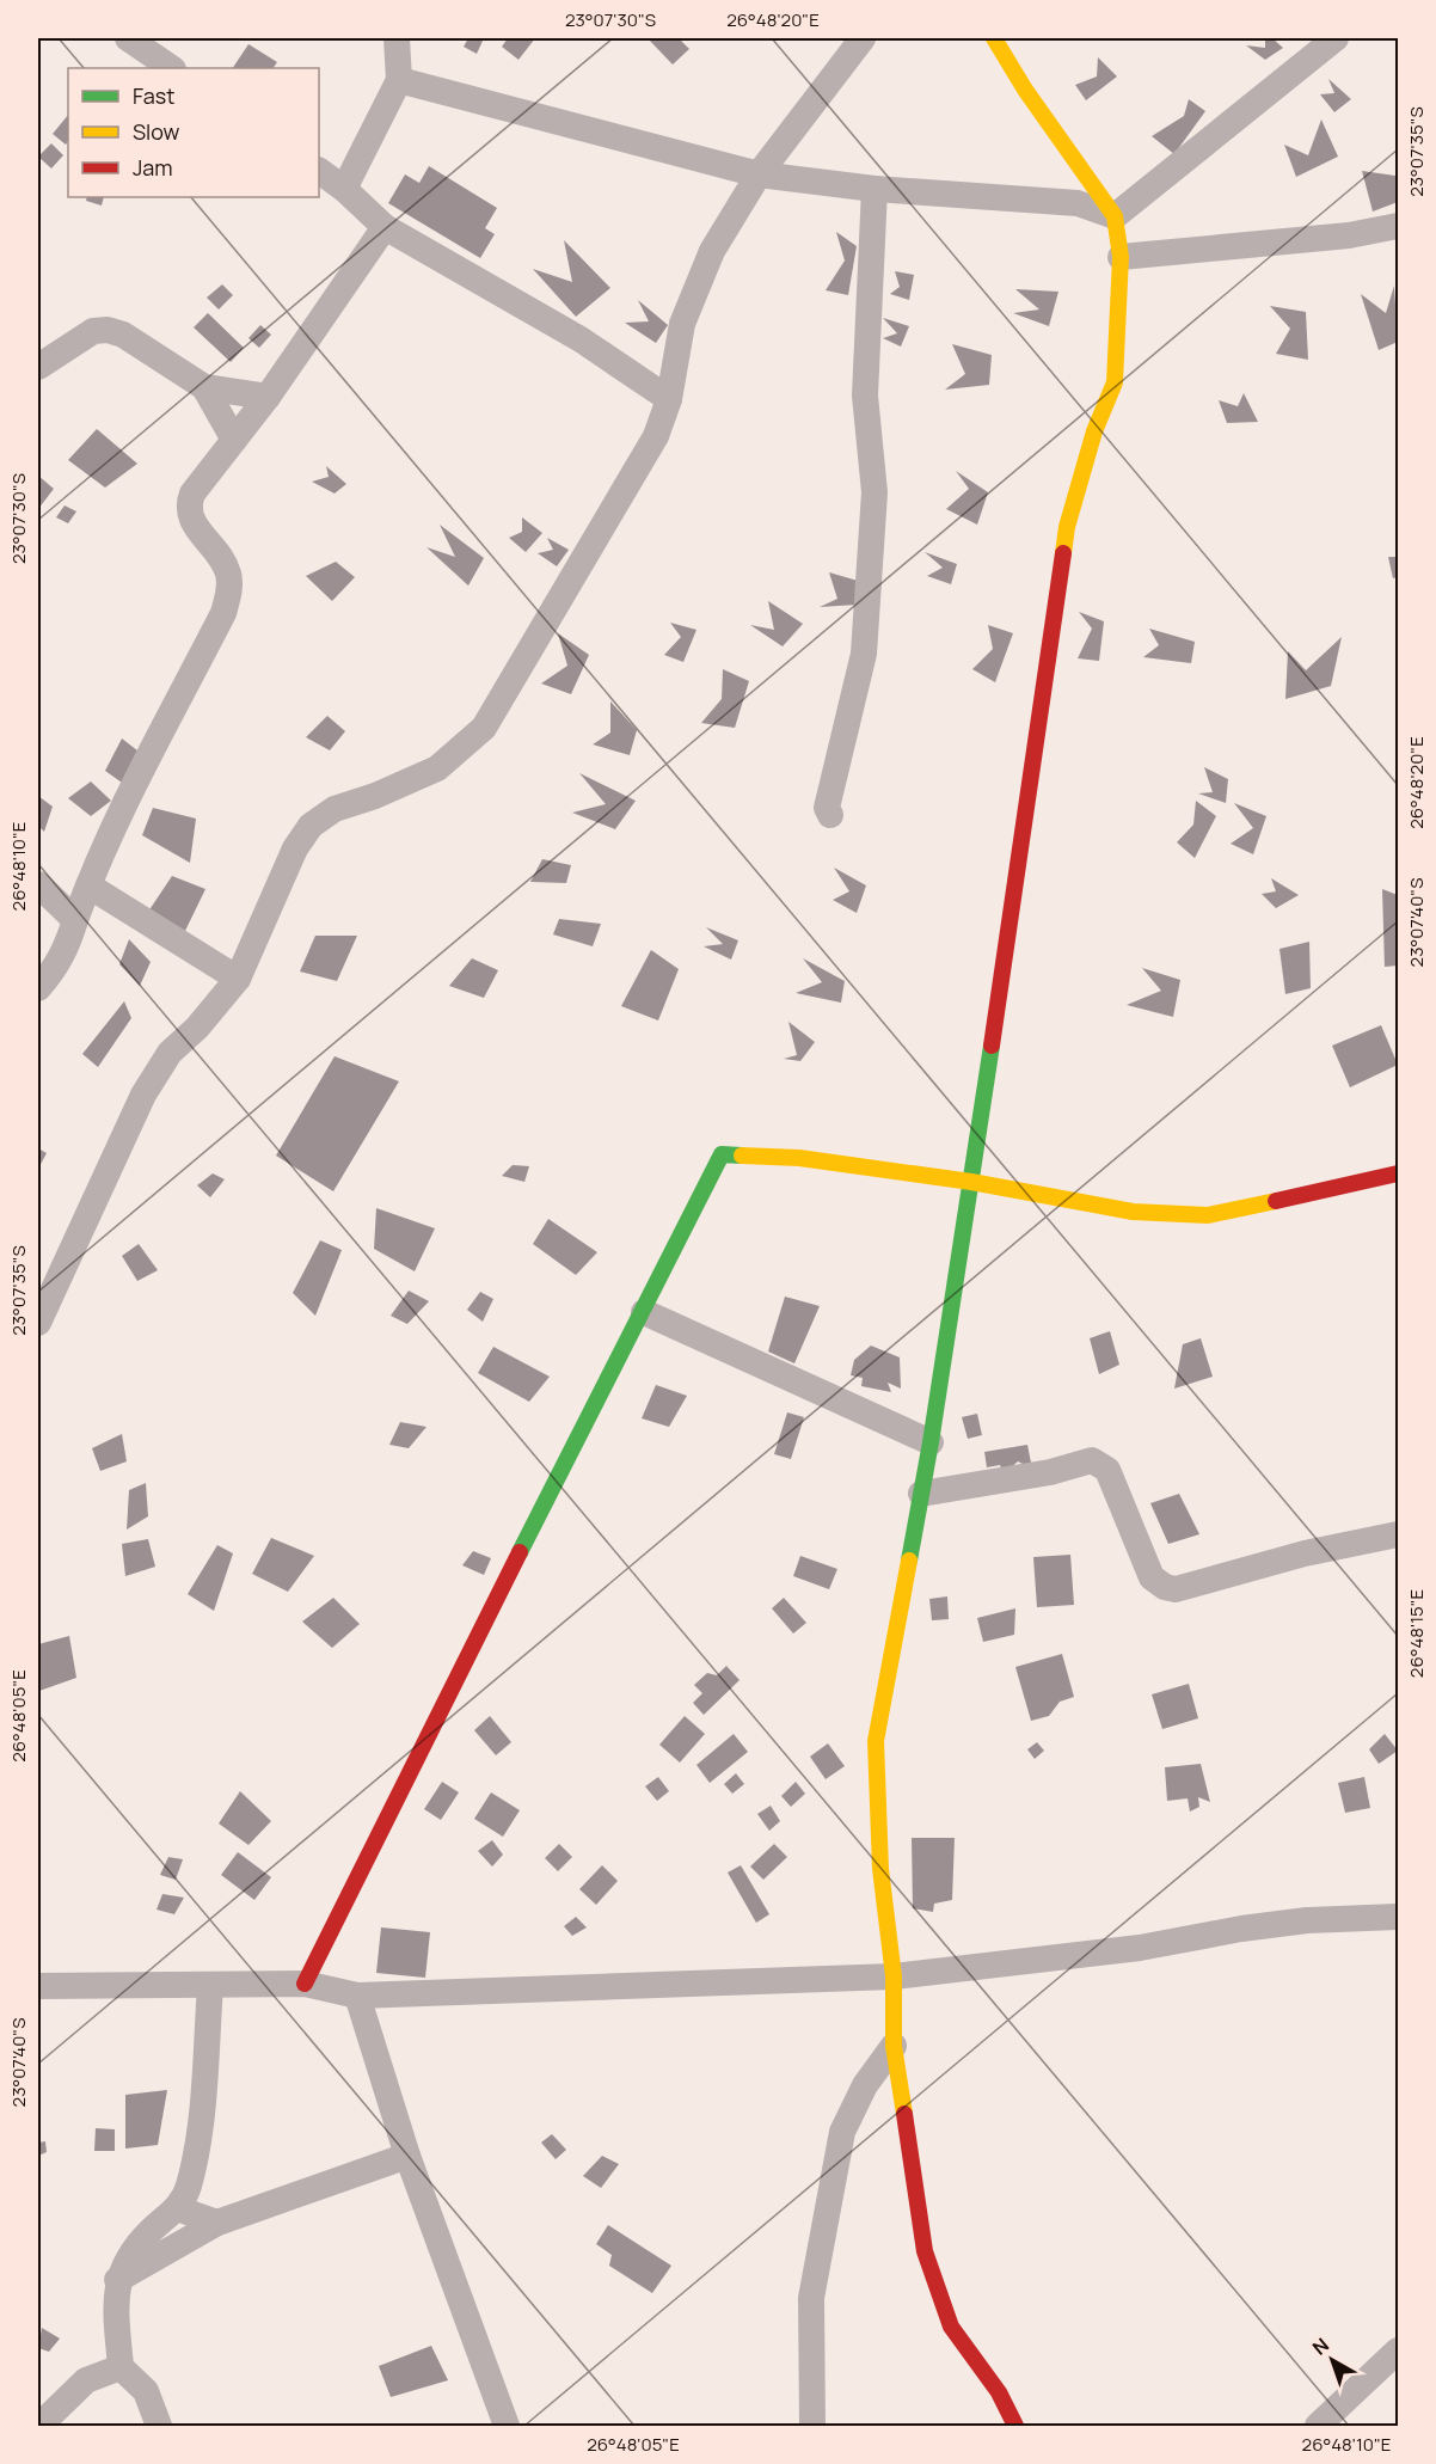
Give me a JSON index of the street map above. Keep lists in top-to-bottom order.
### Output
{
  "legend": ["Fast", "Slow", "Jam"],
  "north": "top left",
  "coordinates": [
    "23°07'30\"S",
    "26°48'20\"E",
    "23°07'35\"S",
    "26°48'10\"E",
    "23°07'40\"S",
    "26°48'15\"E",
    "26°48'05\"E"
  ]
}
